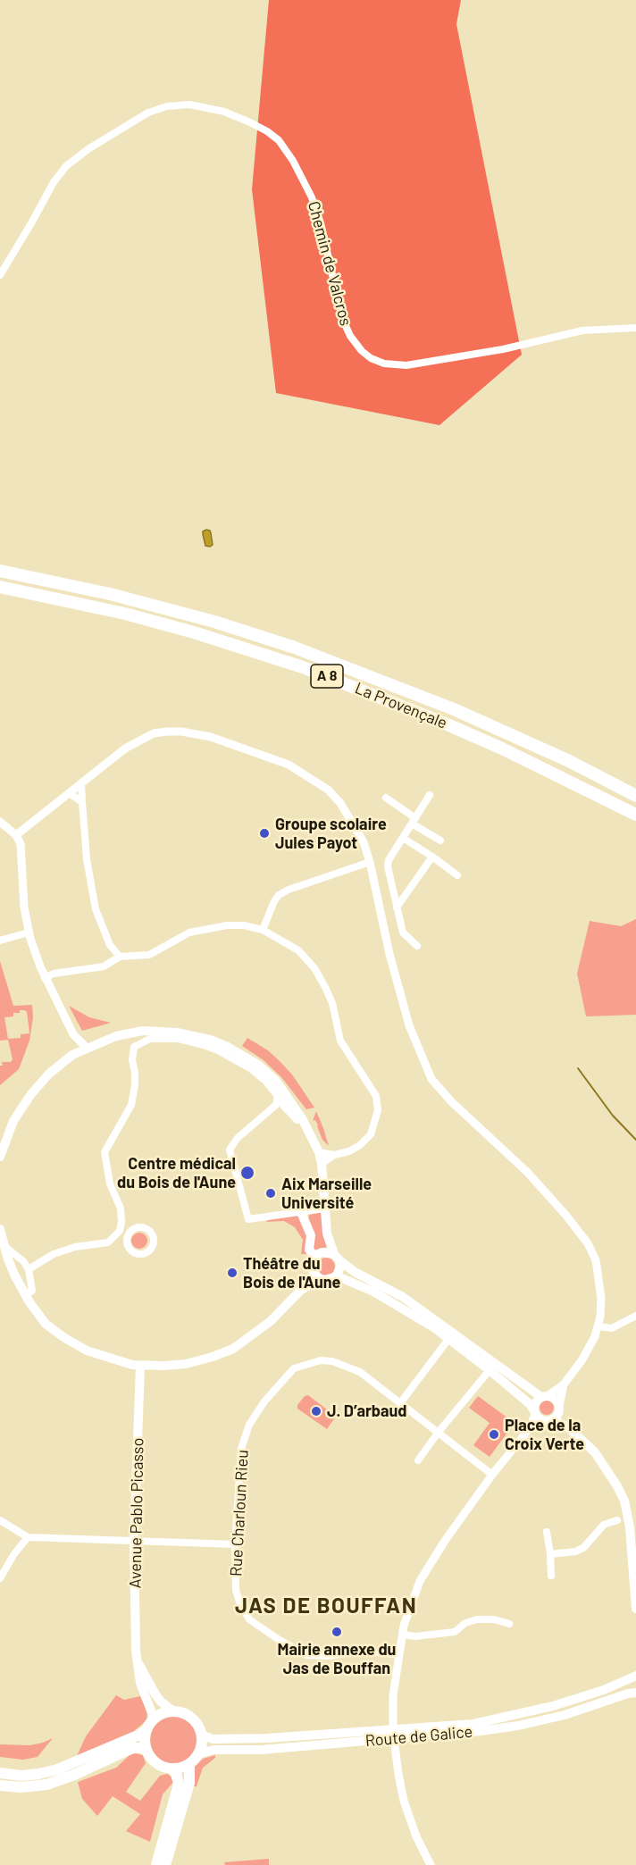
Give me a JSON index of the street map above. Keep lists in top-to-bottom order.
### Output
{
  "streets": {
    "highway": ["A 8", "La Provençale"],
    "main road": ["Avenue Pablo Picasso", "Route de Galice"],
    "street": ["Chemin de Valcros", "Rue Charloun Rieu"]
  },
  "crossings": [
    ["Avenue Pablo Picasso", "Route de Galice"]
  ],
  "districts": ["JAS DE BOUFFAN"],
  "places": [
    "Groupe scolaire Jules Payot",
    "Centre médical du Bois de l'Aune",
    "Aix Marseille Université",
    "Théâtre du Bois de l'Aune",
    "J. D’arbaud",
    "Place de la Croix Verte",
    "Mairie annexe du Jas de Bouffan"
  ]
}
